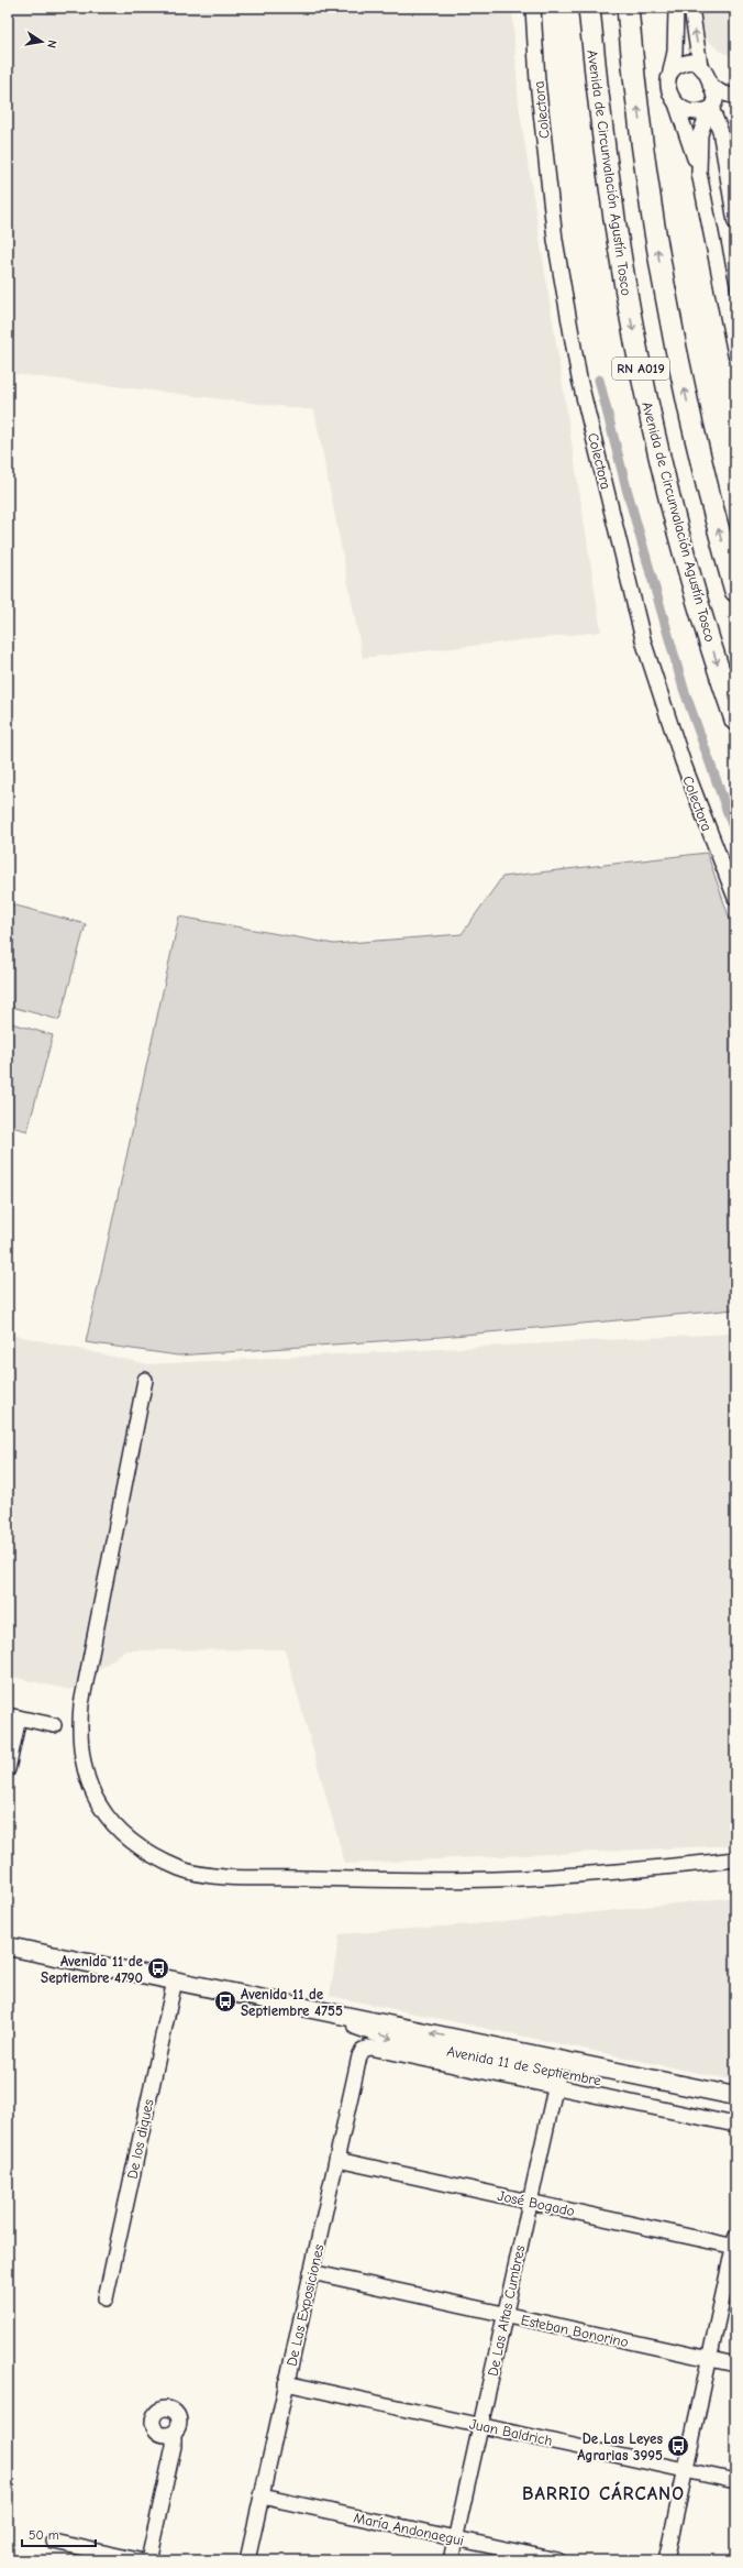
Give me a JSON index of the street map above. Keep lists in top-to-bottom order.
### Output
{
  "streets": {
    "highway": ["Avenida de Circunvalación Agustín Tosco", "RN A019"],
    "main road": ["Avenida 11 de Septiembre"],
    "street": [
      "Colectora",
      "De los diques",
      "José Bogado",
      "De Las Exposiciones",
      "De Las Altas Cumbres",
      "Esteban Bonorino",
      "Juan Baldrich",
      "María Andonaegui"
    ]
  },
  "crossings": [
    ["Avenida 11 de Septiembre", "De los diques"],
    ["Avenida 11 de Septiembre", "De Las Exposiciones"],
    ["Avenida 11 de Septiembre", "De Las Altas Cumbres"],
    ["José Bogado", "De Las Exposiciones"],
    ["José Bogado", "De Las Altas Cumbres"],
    ["De Las Exposiciones", "De Las Altas Cumbres"],
    ["De Las Exposiciones", "Esteban Bonorino"],
    ["De Las Exposiciones", "Juan Baldrich"],
    ["De Las Exposiciones", "María Andonaegui"],
    ["De Las Altas Cumbres", "Esteban Bonorino"],
    ["De Las Altas Cumbres", "Juan Baldrich"],
    ["De Las Altas Cumbres", "María Andonaegui"]
  ],
  "districts": ["BARRIO CÁRCANO"],
  "places": {
    "bus stop": ["Avenida 11 de Septiembre 4790", "Avenida 11 de Septiembre 4755", "De Las Leyes Agrarias 3995"]
  },
  "scale_bar": "50 m",
  "north": "right"
}
